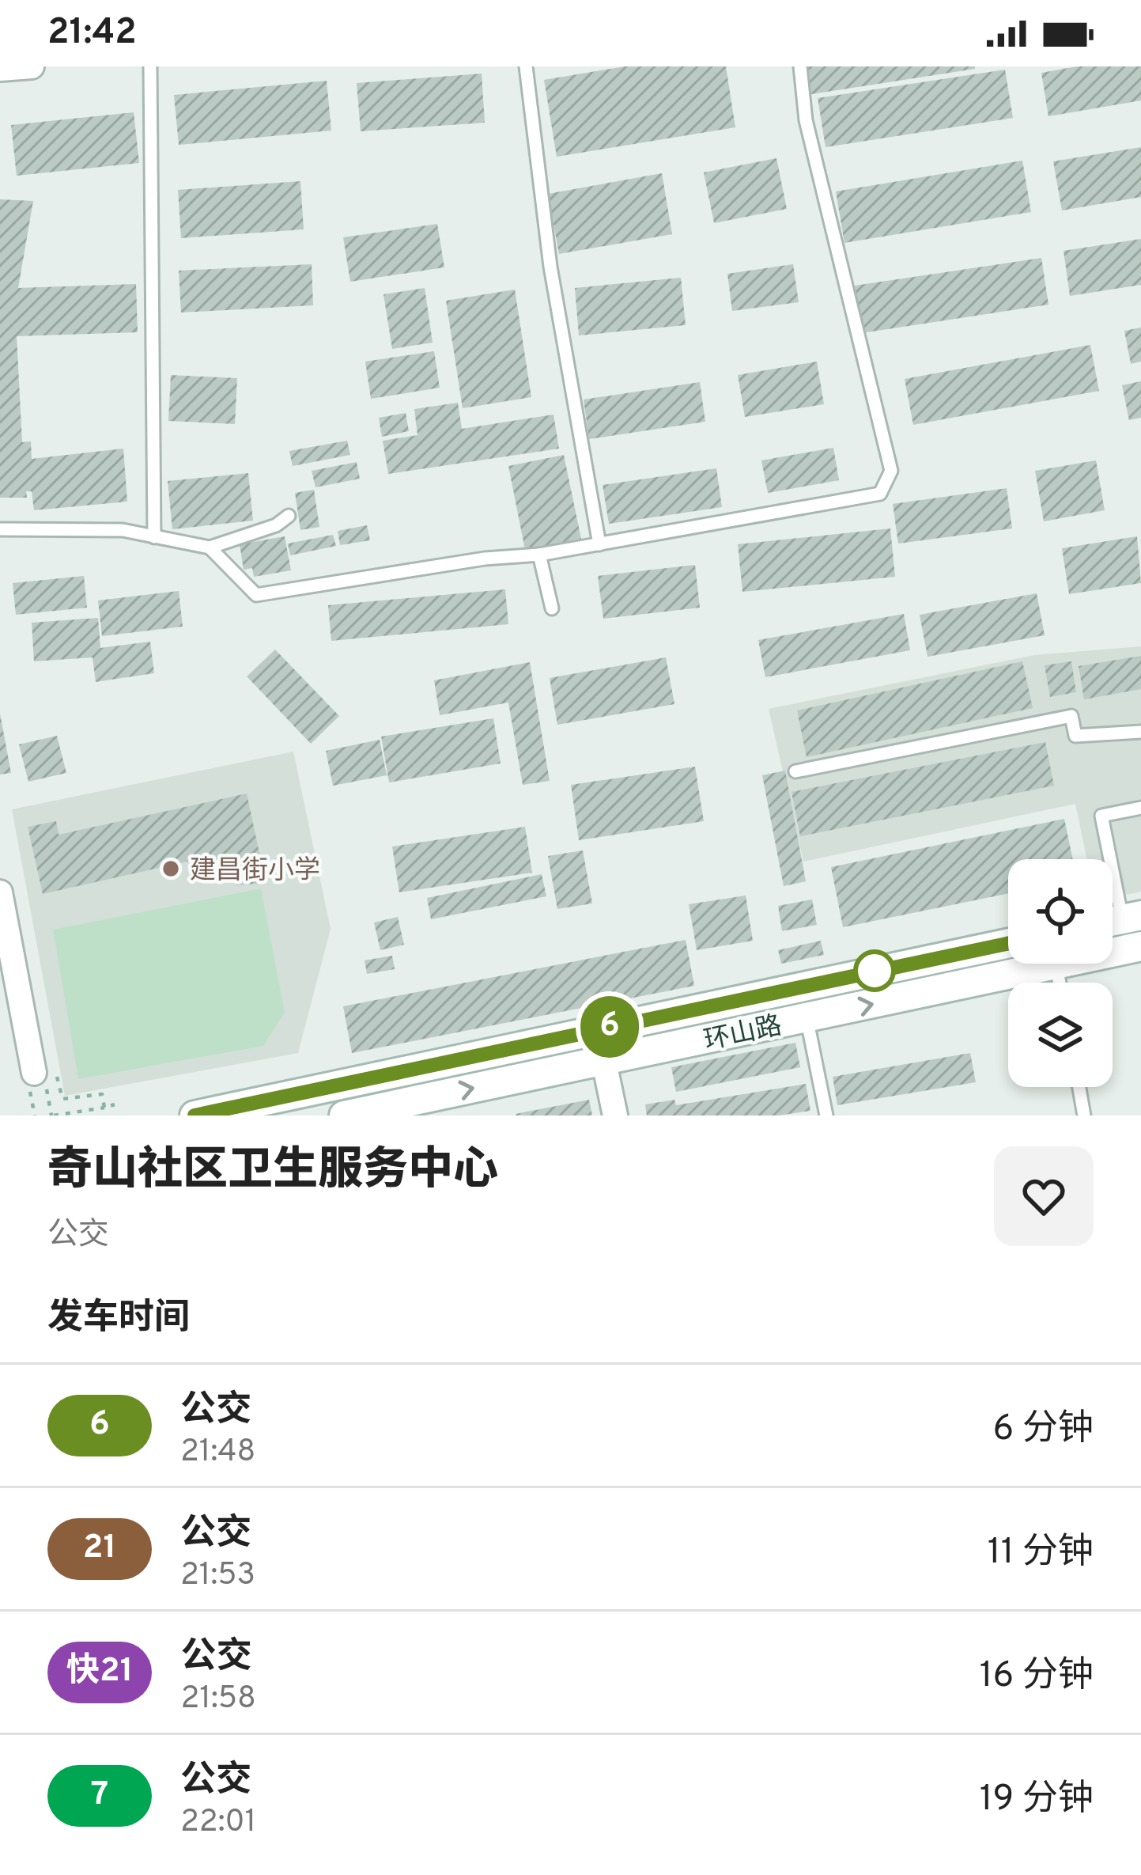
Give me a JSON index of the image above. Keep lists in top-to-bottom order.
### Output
{
  "streets": {
    "main road": ["环山路"]
  },
  "places": ["建昌街小学"],
  "lines": ["bus line 6"],
  "page": {
    "status": "21:42",
    "on_map": "6",
    "heading": [
      ["奇山社区卫生服务中心", "公交"],
      "发车时间"
    ],
    "list": [
      {
        "mark": "6",
        "name": "公交",
        "note": "21:48",
        "value": "6 分钟"
      },
      {
        "mark": "21",
        "name": "公交",
        "note": "21:53",
        "value": "11 分钟"
      },
      {
        "mark": "快21",
        "name": "公交",
        "note": "21:58",
        "value": "16 分钟"
      },
      {
        "mark": "7",
        "name": "公交",
        "note": "22:01",
        "value": "19 分钟"
      }
    ]
  }
}
